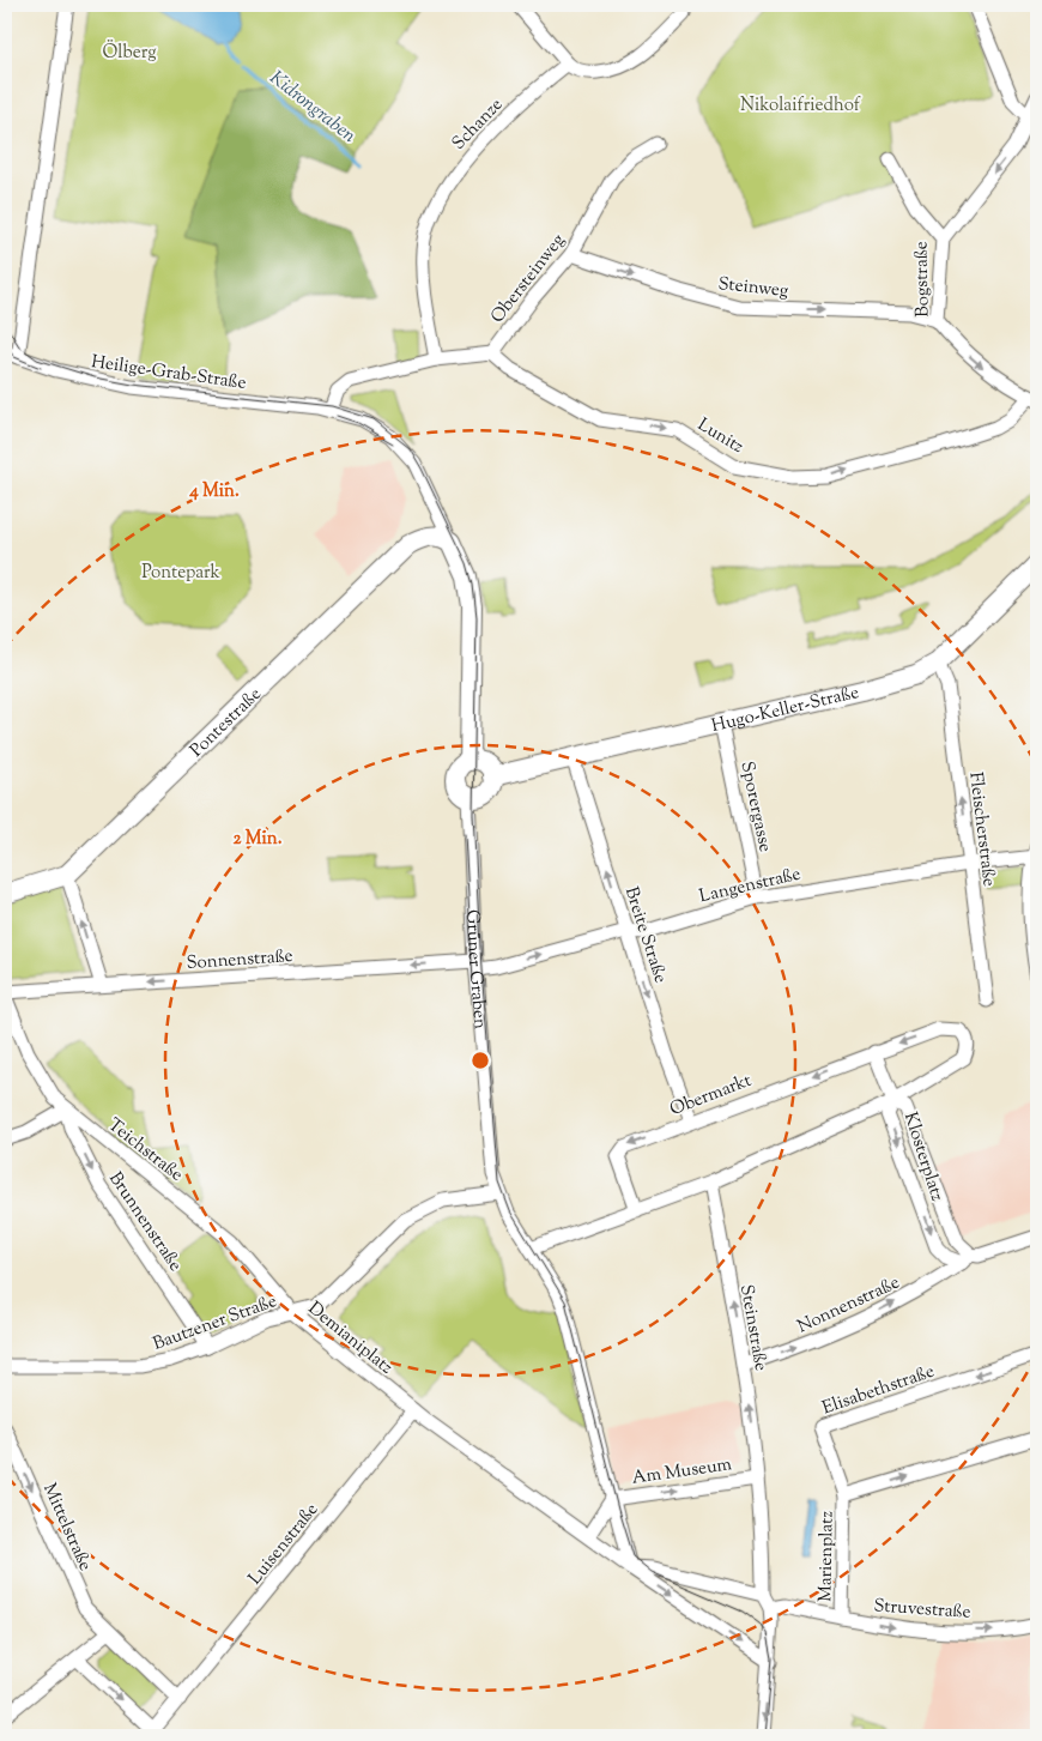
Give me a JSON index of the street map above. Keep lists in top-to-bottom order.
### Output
{
  "streets": {
    "street": [
      "Schanze",
      "Obersteinweg",
      "Bogstraße",
      "Steinweg",
      "Heilige-Grab-Straße",
      "Lunitz",
      "Hugo-Keller-Straße",
      "Pontestraße",
      "Sporergasse",
      "Fleischerstraße",
      "Langenstraße",
      "Breite Straße",
      "Sonnenstraße",
      "Grüner Graben",
      "Obermarkt",
      "Teichstraße",
      "Klosterplatz",
      "Brunnenstraße",
      "Nonnenstraße",
      "Bautzener Straße",
      "Steinstraße",
      "Demianiplatz",
      "Elisabethstraße",
      "Am Museum",
      "Mittelstraße",
      "Luisenstraße",
      "Marienplatz",
      "Struvestraße"
    ]
  },
  "crossings": [
    ["Obersteinweg", "Steinweg"],
    ["Obersteinweg", "Lunitz"],
    ["Bogstraße", "Steinweg"],
    ["Bogstraße", "Lunitz"],
    ["Heilige-Grab-Straße", "Pontestraße"],
    ["Hugo-Keller-Straße", "Sporergasse"],
    ["Hugo-Keller-Straße", "Fleischerstraße"],
    ["Hugo-Keller-Straße", "Breite Straße"],
    ["Hugo-Keller-Straße", "Grüner Graben"],
    ["Sporergasse", "Langenstraße"],
    ["Fleischerstraße", "Langenstraße"],
    ["Langenstraße", "Breite Straße"],
    ["Langenstraße", "Sonnenstraße"],
    ["Langenstraße", "Grüner Graben"],
    ["Breite Straße", "Obermarkt"],
    ["Sonnenstraße", "Grüner Graben"],
    ["Sonnenstraße", "Teichstraße"],
    ["Grüner Graben", "Obermarkt"],
    ["Grüner Graben", "Demianiplatz"],
    ["Grüner Graben", "Am Museum"],
    ["Obermarkt", "Klosterplatz"],
    ["Obermarkt", "Steinstraße"],
    ["Teichstraße", "Brunnenstraße"],
    ["Teichstraße", "Bautzener Straße"],
    ["Teichstraße", "Demianiplatz"],
    ["Klosterplatz", "Nonnenstraße"],
    ["Brunnenstraße", "Bautzener Straße"],
    ["Nonnenstraße", "Steinstraße"],
    ["Bautzener Straße", "Demianiplatz"],
    ["Steinstraße", "Am Museum"],
    ["Demianiplatz", "Luisenstraße"],
    ["Elisabethstraße", "Marienplatz"],
    ["Mittelstraße", "Luisenstraße"],
    ["Marienplatz", "Struvestraße"]
  ],
  "one_way": [
    "Bogstraße",
    "Steinweg",
    "Lunitz",
    "Fleischerstraße",
    "Sonnenstraße",
    "Brunnenstraße",
    "Nonnenstraße",
    "Steinstraße",
    "Mittelstraße",
    "Struvestraße"
  ],
  "water": ["Kidrongraben"],
  "parks": ["Ölberg", "Nikolaifriedhof", "Pontepark"],
  "rings": ["4 Min.", "2 Min."]
}
